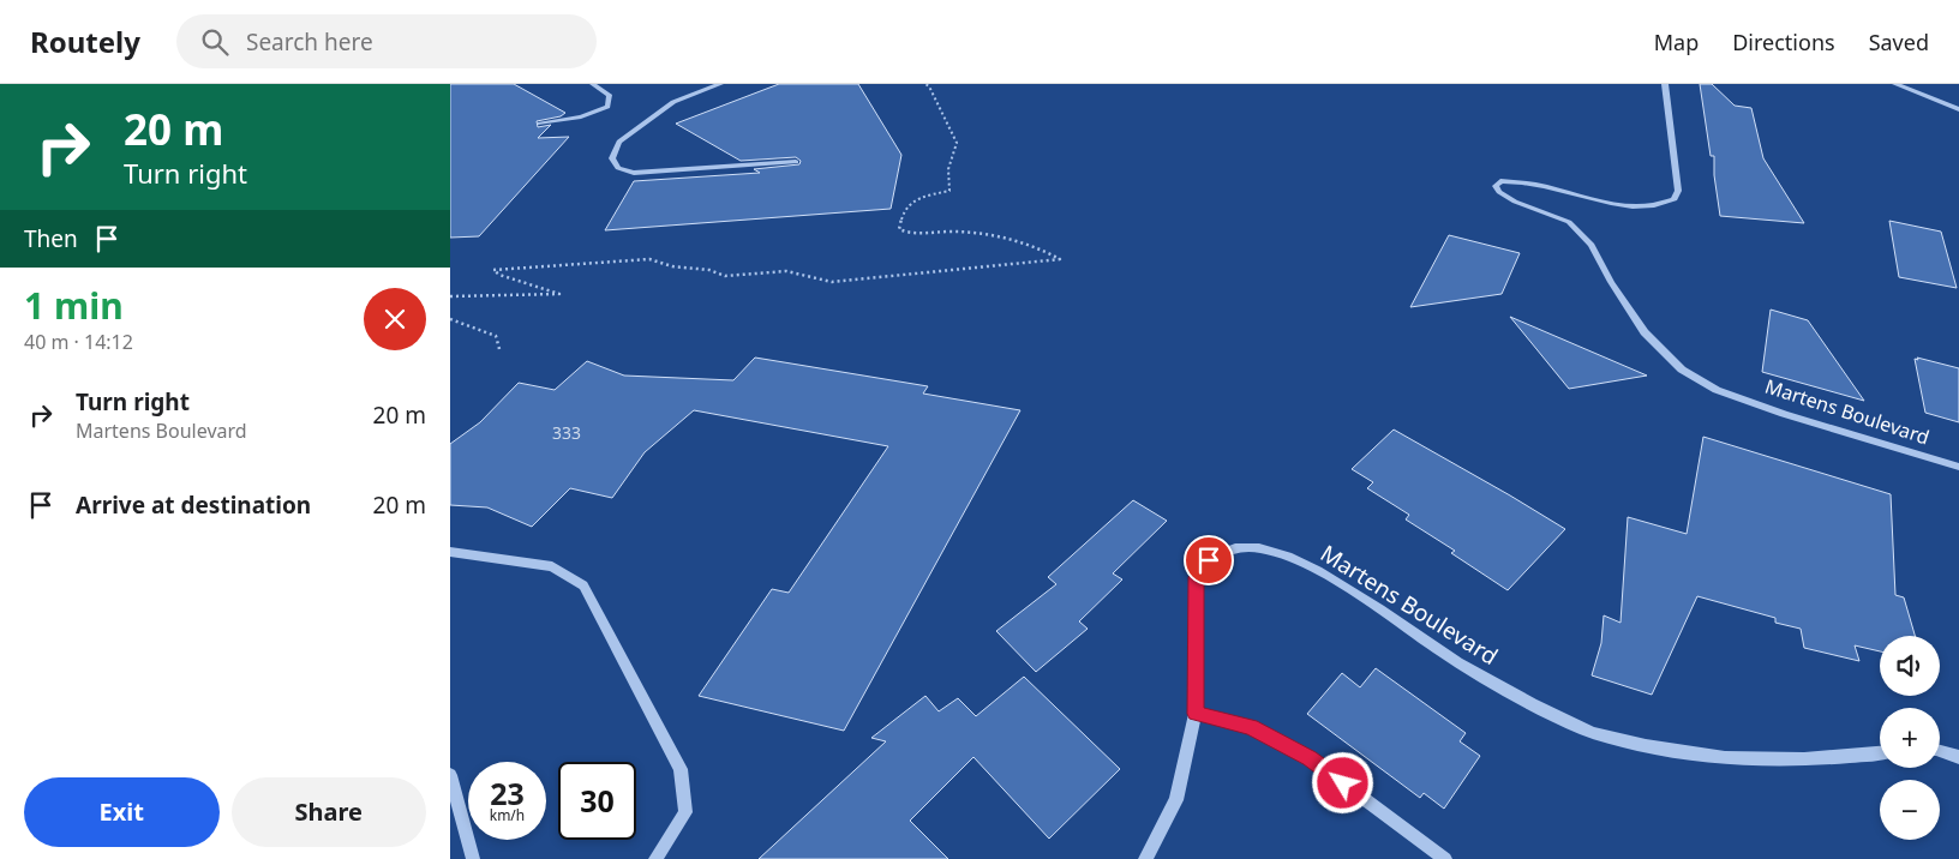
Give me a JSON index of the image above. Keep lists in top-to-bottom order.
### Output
{
  "streets": {
    "street": ["Martens Boulevard"]
  },
  "house_numbers": ["333"],
  "page": {
    "header": "Routely",
    "search": "Search here",
    "nav": ["Map", "Directions", "Saved"],
    "turn": ["20 m", "Turn right"],
    "then": "Then",
    "heading": ["1 min", "40 m · 14:12"],
    "list": [
      {
        "name": "Turn right",
        "note": "Martens Boulevard",
        "value": "20 m"
      },
      {
        "name": "Arrive at destination",
        "value": "20 m"
      }
    ],
    "map_buttons": ["+", "−"],
    "speed": "23 km/h",
    "limit": "30",
    "buttons": ["Exit", "Share"]
  }
}
